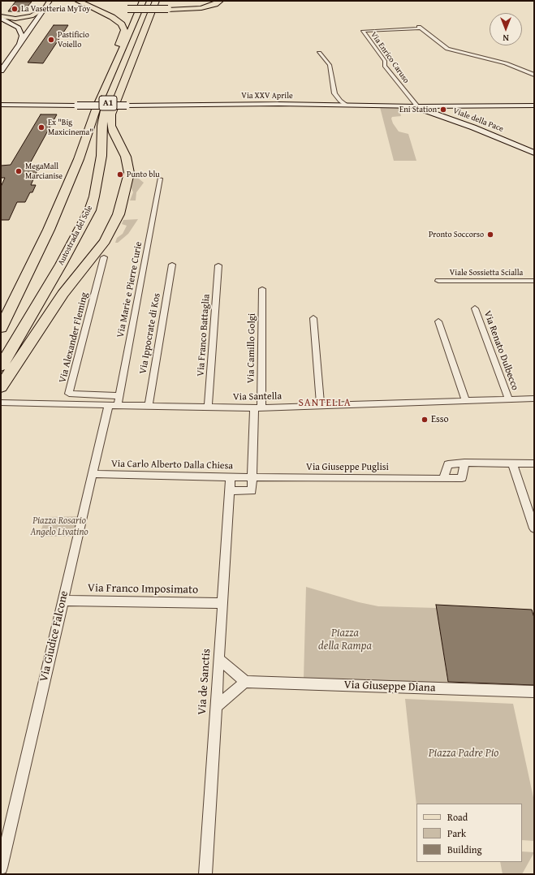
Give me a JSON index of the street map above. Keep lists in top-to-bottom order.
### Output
{
  "streets": {
    "highway": ["A1", "Autostrada del Sole"],
    "street": [
      "Via Enrico Caruso",
      "Via XXV Aprile",
      "Viale della Pace",
      "Viale Sossietta Scialla",
      "Via Marie e Pierre Curie",
      "Via Ippocrate di Kos",
      "Via Franco Battaglia",
      "Via Alexander Fleming",
      "Via Camillo Golgi",
      "Via Renato Dulbecco",
      "Via Santella",
      "Via Carlo Alberto Dalla Chiesa",
      "Via Giuseppe Puglisi",
      "Via Franco Imposimato",
      "Via Giudice Falcone",
      "Via de Sanctis",
      "Via Giuseppe Diana"
    ]
  },
  "crossings": [
    ["Via Enrico Caruso", "Via XXV Aprile"],
    ["Via Enrico Caruso", "Viale della Pace"],
    ["Via XXV Aprile", "Viale della Pace"],
    ["Via Marie e Pierre Curie", "Via Alexander Fleming"],
    ["Via Marie e Pierre Curie", "Via Santella"],
    ["Via Marie e Pierre Curie", "Via Giudice Falcone"],
    ["Via Ippocrate di Kos", "Via Santella"],
    ["Via Franco Battaglia", "Via Santella"],
    ["Via Camillo Golgi", "Via Santella"],
    ["Via Renato Dulbecco", "Via Santella"],
    ["Via Santella", "Via Giudice Falcone"],
    ["Via Carlo Alberto Dalla Chiesa", "Via Giuseppe Puglisi"],
    ["Via Carlo Alberto Dalla Chiesa", "Via Giudice Falcone"],
    ["Via Carlo Alberto Dalla Chiesa", "Via de Sanctis"],
    ["Via Franco Imposimato", "Via Giudice Falcone"],
    ["Via Franco Imposimato", "Via de Sanctis"]
  ],
  "districts": ["SANTELLA"],
  "parks": ["Piazza Rosario Angelo Livatino", "Piazza della Rampa", "Piazza Padre Pio"],
  "places": [
    "La Vasetteria MyToy",
    "Pastificio Voiello",
    "Eni Station",
    "Ex \"Big Maxicinema\"",
    "MegaMall Marcianise",
    "Punto blu",
    "Pronto Soccorso",
    "Esso"
  ],
  "legend": ["Road", "Park", "Building"],
  "north": "bottom"
}
